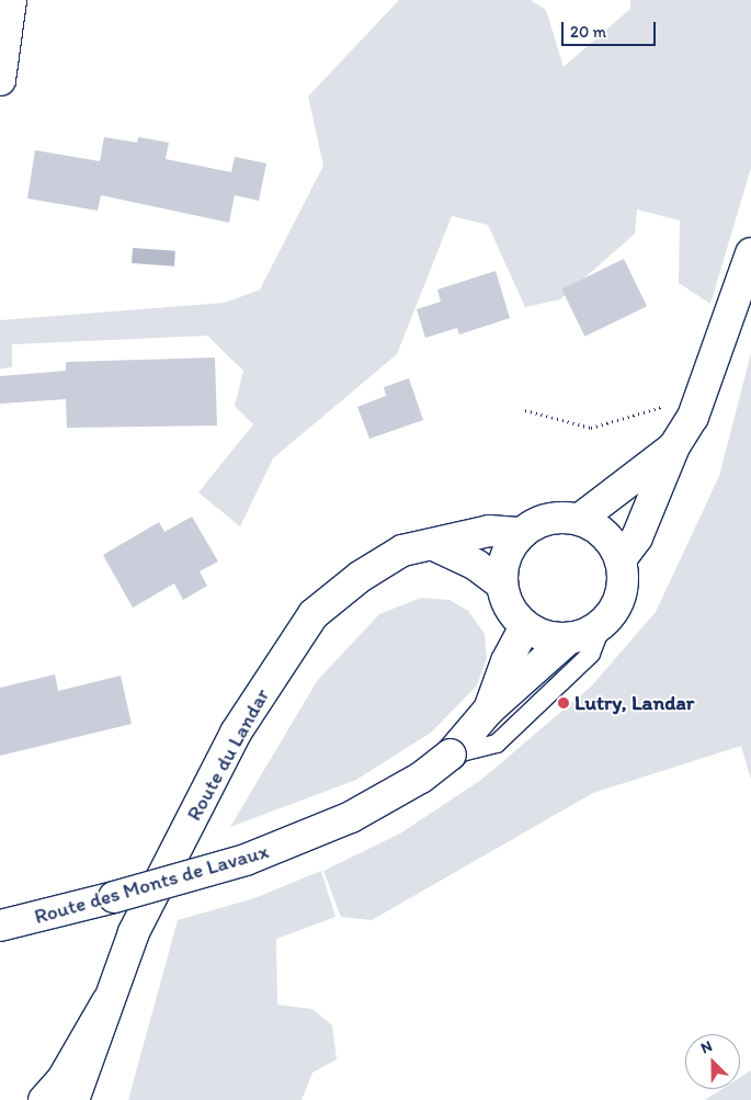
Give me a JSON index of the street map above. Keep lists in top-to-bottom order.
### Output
{
  "streets": {
    "main road": ["Route du Landar", "Route des Monts de Lavaux"]
  },
  "crossings": [
    ["Route du Landar", "Route des Monts de Lavaux"]
  ],
  "places": ["Lutry, Landar"],
  "scale_bar": "20 m",
  "north": "top left"
}
